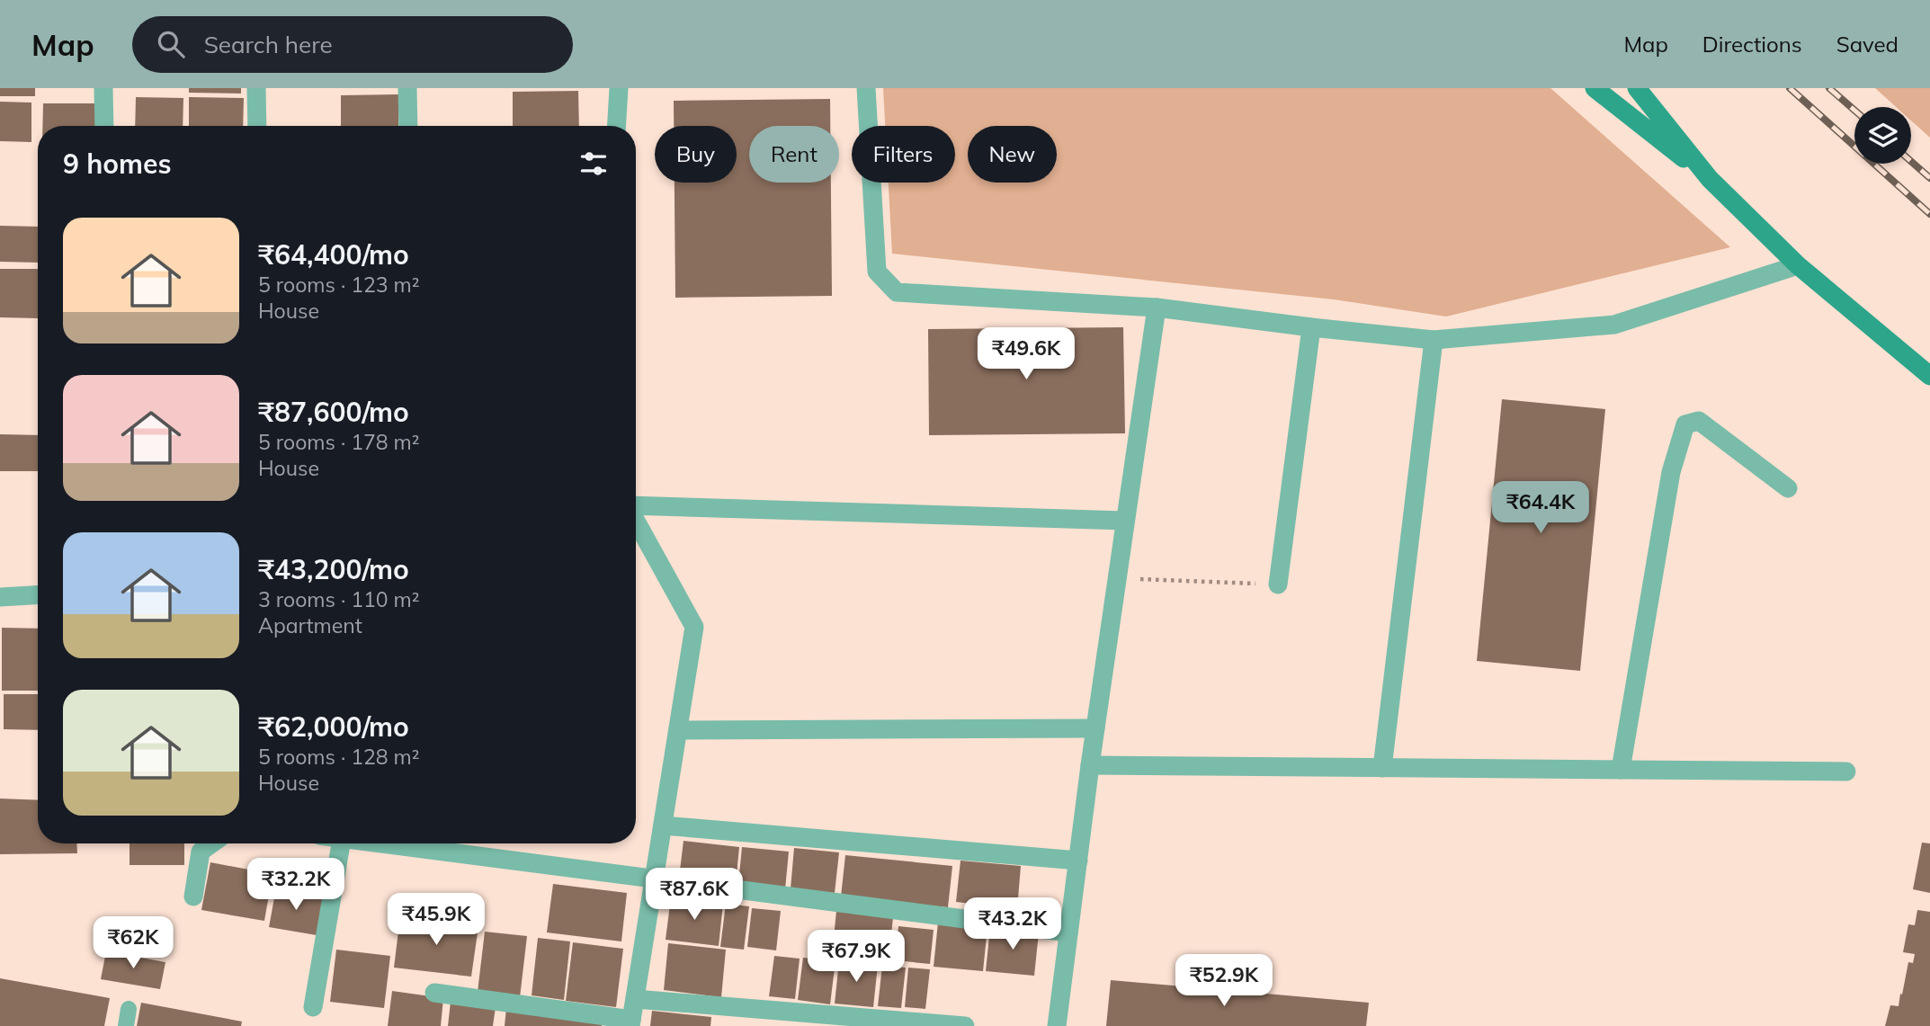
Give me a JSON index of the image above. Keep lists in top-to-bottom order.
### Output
{
  "page": {
    "header": "Map",
    "search": "Search here",
    "nav": ["Map", "Directions", "Saved"],
    "chip": [
      "Buy",
      "Rent",
      "Filters",
      "New"
    ],
    "heading": "9 homes",
    "list": [
      {
        "name": "₹64,400/mo",
        "note": "5 rooms · 123 m² · House"
      },
      {
        "name": "₹87,600/mo",
        "note": "5 rooms · 178 m² · House"
      },
      {
        "name": "₹43,200/mo",
        "note": "3 rooms · 110 m² · Apartment"
      },
      {
        "name": "₹62,000/mo",
        "note": "5 rooms · 128 m² · House"
      }
    ],
    "price": [
      "₹49.6K",
      "₹64.4K",
      "₹32.2K",
      "₹87.6K",
      "₹45.9K",
      "₹43.2K",
      "₹62K",
      "₹67.9K",
      "₹52.9K"
    ]
  }
}
